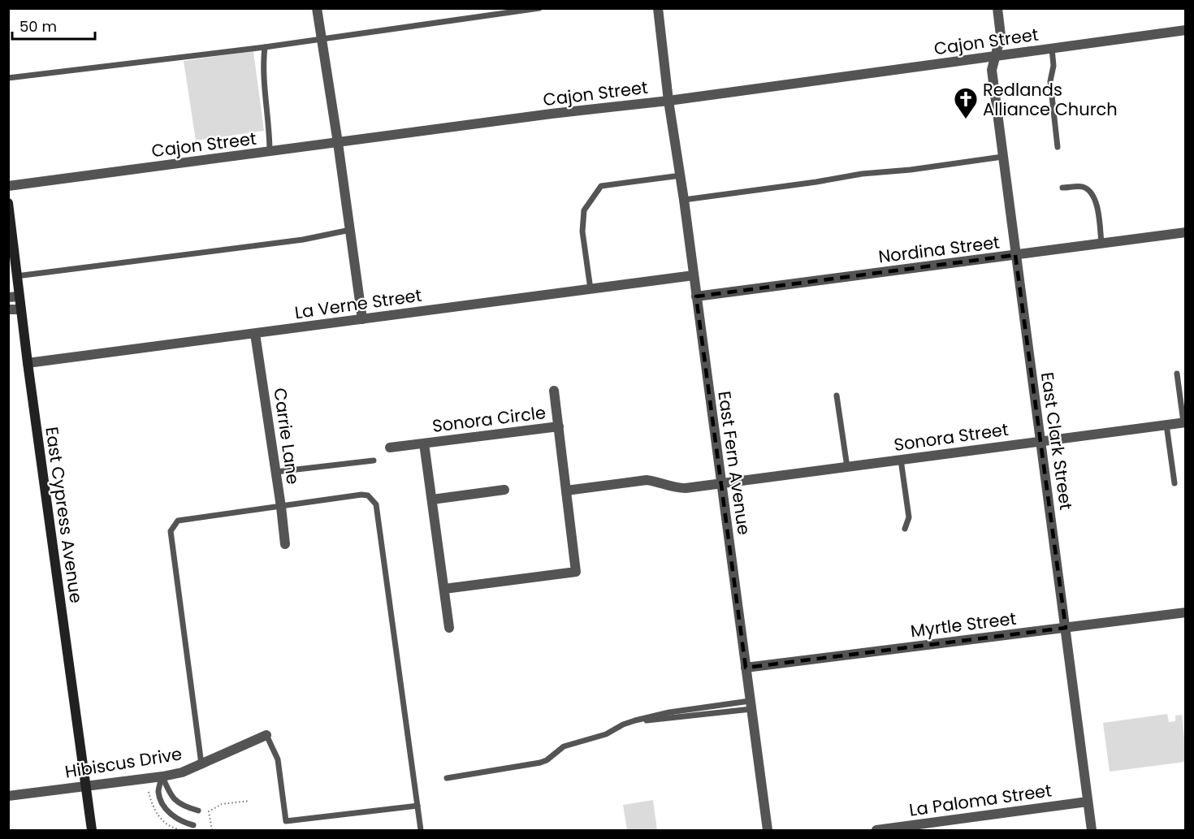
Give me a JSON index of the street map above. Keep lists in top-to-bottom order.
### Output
{
  "streets": {
    "main road": ["East Cypress Avenue"],
    "street": [
      "Cajon Street",
      "Nordina Street",
      "La Verne Street",
      "Sonora Circle",
      "Carrie Lane",
      "Sonora Street",
      "East Clark Street",
      "East Fern Avenue",
      "Myrtle Street",
      "Hibiscus Drive",
      "La Paloma Street"
    ]
  },
  "crossings": [
    ["Cajon Street", "East Clark Street"],
    ["Cajon Street", "East Fern Avenue"],
    ["Nordina Street", "East Clark Street"],
    ["Nordina Street", "East Fern Avenue"],
    ["La Verne Street", "Carrie Lane"],
    ["La Verne Street", "East Fern Avenue"],
    ["La Verne Street", "East Cypress Avenue"],
    ["Sonora Street", "East Clark Street"],
    ["Sonora Street", "East Fern Avenue"],
    ["East Clark Street", "Myrtle Street"],
    ["East Clark Street", "La Paloma Street"],
    ["East Fern Avenue", "Myrtle Street"],
    ["East Cypress Avenue", "Hibiscus Drive"]
  ],
  "places": {
    "church": ["Redlands Alliance Church"]
  },
  "scale_bar": "50 m"
}
